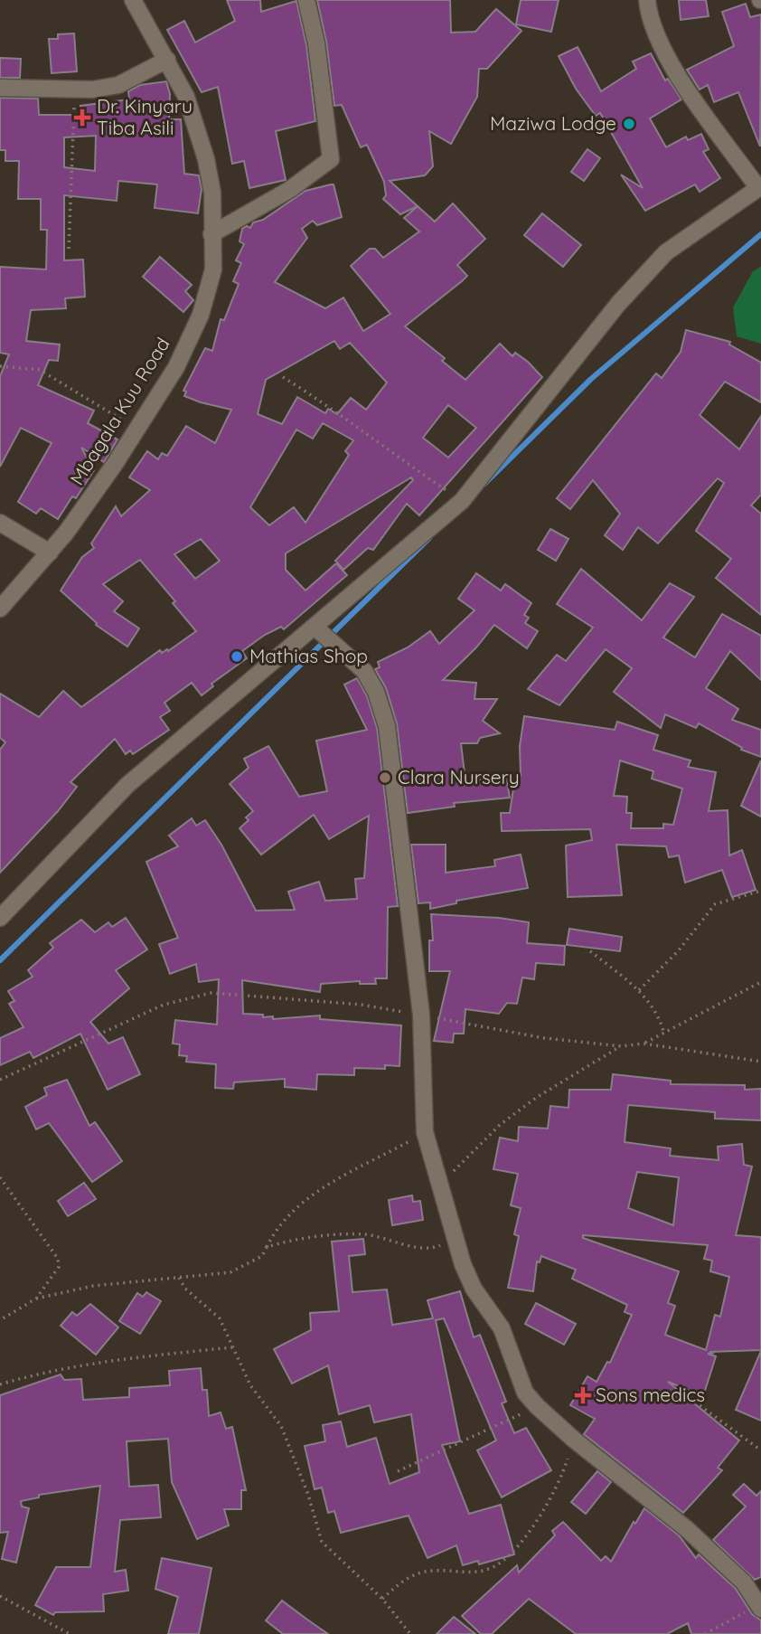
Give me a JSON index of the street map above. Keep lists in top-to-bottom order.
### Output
{
  "streets": {
    "street": ["Mbagala Kuu Road"]
  },
  "places": {
    "health": ["Dr. Kinyaru Tiba Asili", "Sons medics"],
    "other": ["Maziwa Lodge", "Mathias Shop", "Clara Nursery"]
  }
}
